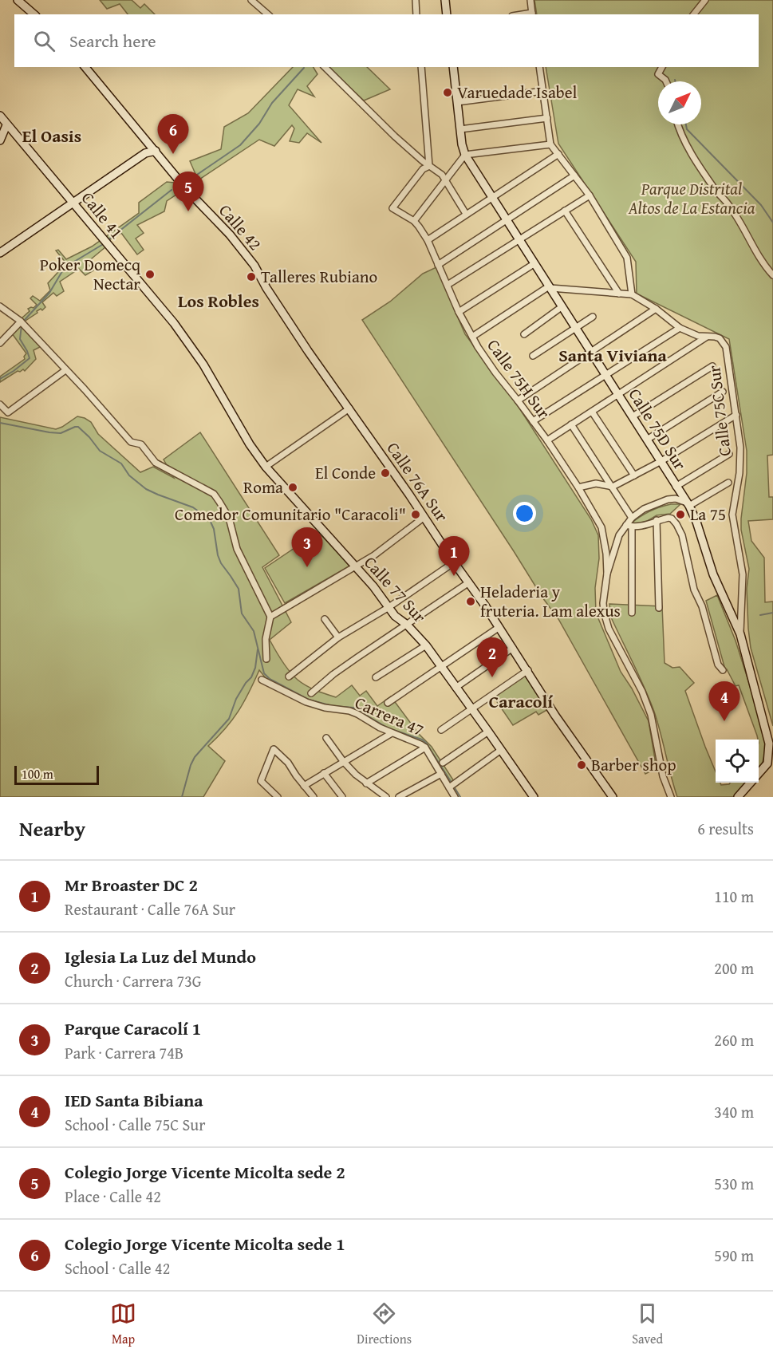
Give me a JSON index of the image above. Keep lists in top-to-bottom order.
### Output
{
  "streets": {
    "street": [
      "Calle 41",
      "Calle 42",
      "Calle 75H Sur",
      "Calle 75C Sur",
      "Calle 75D Sur",
      "Calle 76A Sur",
      "Calle 77 Sur",
      "Carrera 47"
    ]
  },
  "crossings": [
    ["Calle 41", "Calle 77 Sur"],
    ["Calle 42", "Calle 76A Sur"],
    ["Calle 75C Sur", "Calle 75D Sur"]
  ],
  "districts": [
    "El Oasis",
    "Los Robles",
    "Santa Viviana",
    "Caracolí"
  ],
  "parks": ["Parque Distrital Altos de La Estancia"],
  "places": [
    "Varuedade Isabel",
    "Poker Domecq Nectar",
    "Talleres Rubiano",
    "El Conde",
    "Roma",
    "Comedor Comunitario \"Caracoli\"",
    "La 75",
    "Heladeria y fruteria. Lam alexus",
    "Barber shop"
  ],
  "scale_bar": "100 m",
  "north": "top right",
  "page": {
    "search": "Search here",
    "pins": [
      "6",
      "5",
      "3",
      "1",
      "2",
      "4"
    ],
    "scale": "100 m",
    "heading": ["Nearby", "6 results"],
    "list": [
      {
        "mark": "1",
        "name": "Mr Broaster DC 2",
        "note": "Restaurant · Calle 76A Sur",
        "value": "110 m"
      },
      {
        "mark": "2",
        "name": "Iglesia La Luz del Mundo",
        "note": "Church · Carrera 73G",
        "value": "200 m"
      },
      {
        "mark": "3",
        "name": "Parque Caracolí 1",
        "note": "Park · Carrera 74B",
        "value": "260 m"
      },
      {
        "mark": "4",
        "name": "IED Santa Bibiana",
        "note": "School · Calle 75C Sur",
        "value": "340 m"
      },
      {
        "mark": "5",
        "name": "Colegio Jorge Vicente Micolta sede 2",
        "note": "Place · Calle 42",
        "value": "530 m"
      },
      {
        "mark": "6",
        "name": "Colegio Jorge Vicente Micolta sede 1",
        "note": "School · Calle 42",
        "value": "590 m"
      }
    ],
    "nav": ["Map", "Directions", "Saved"]
  }
}
